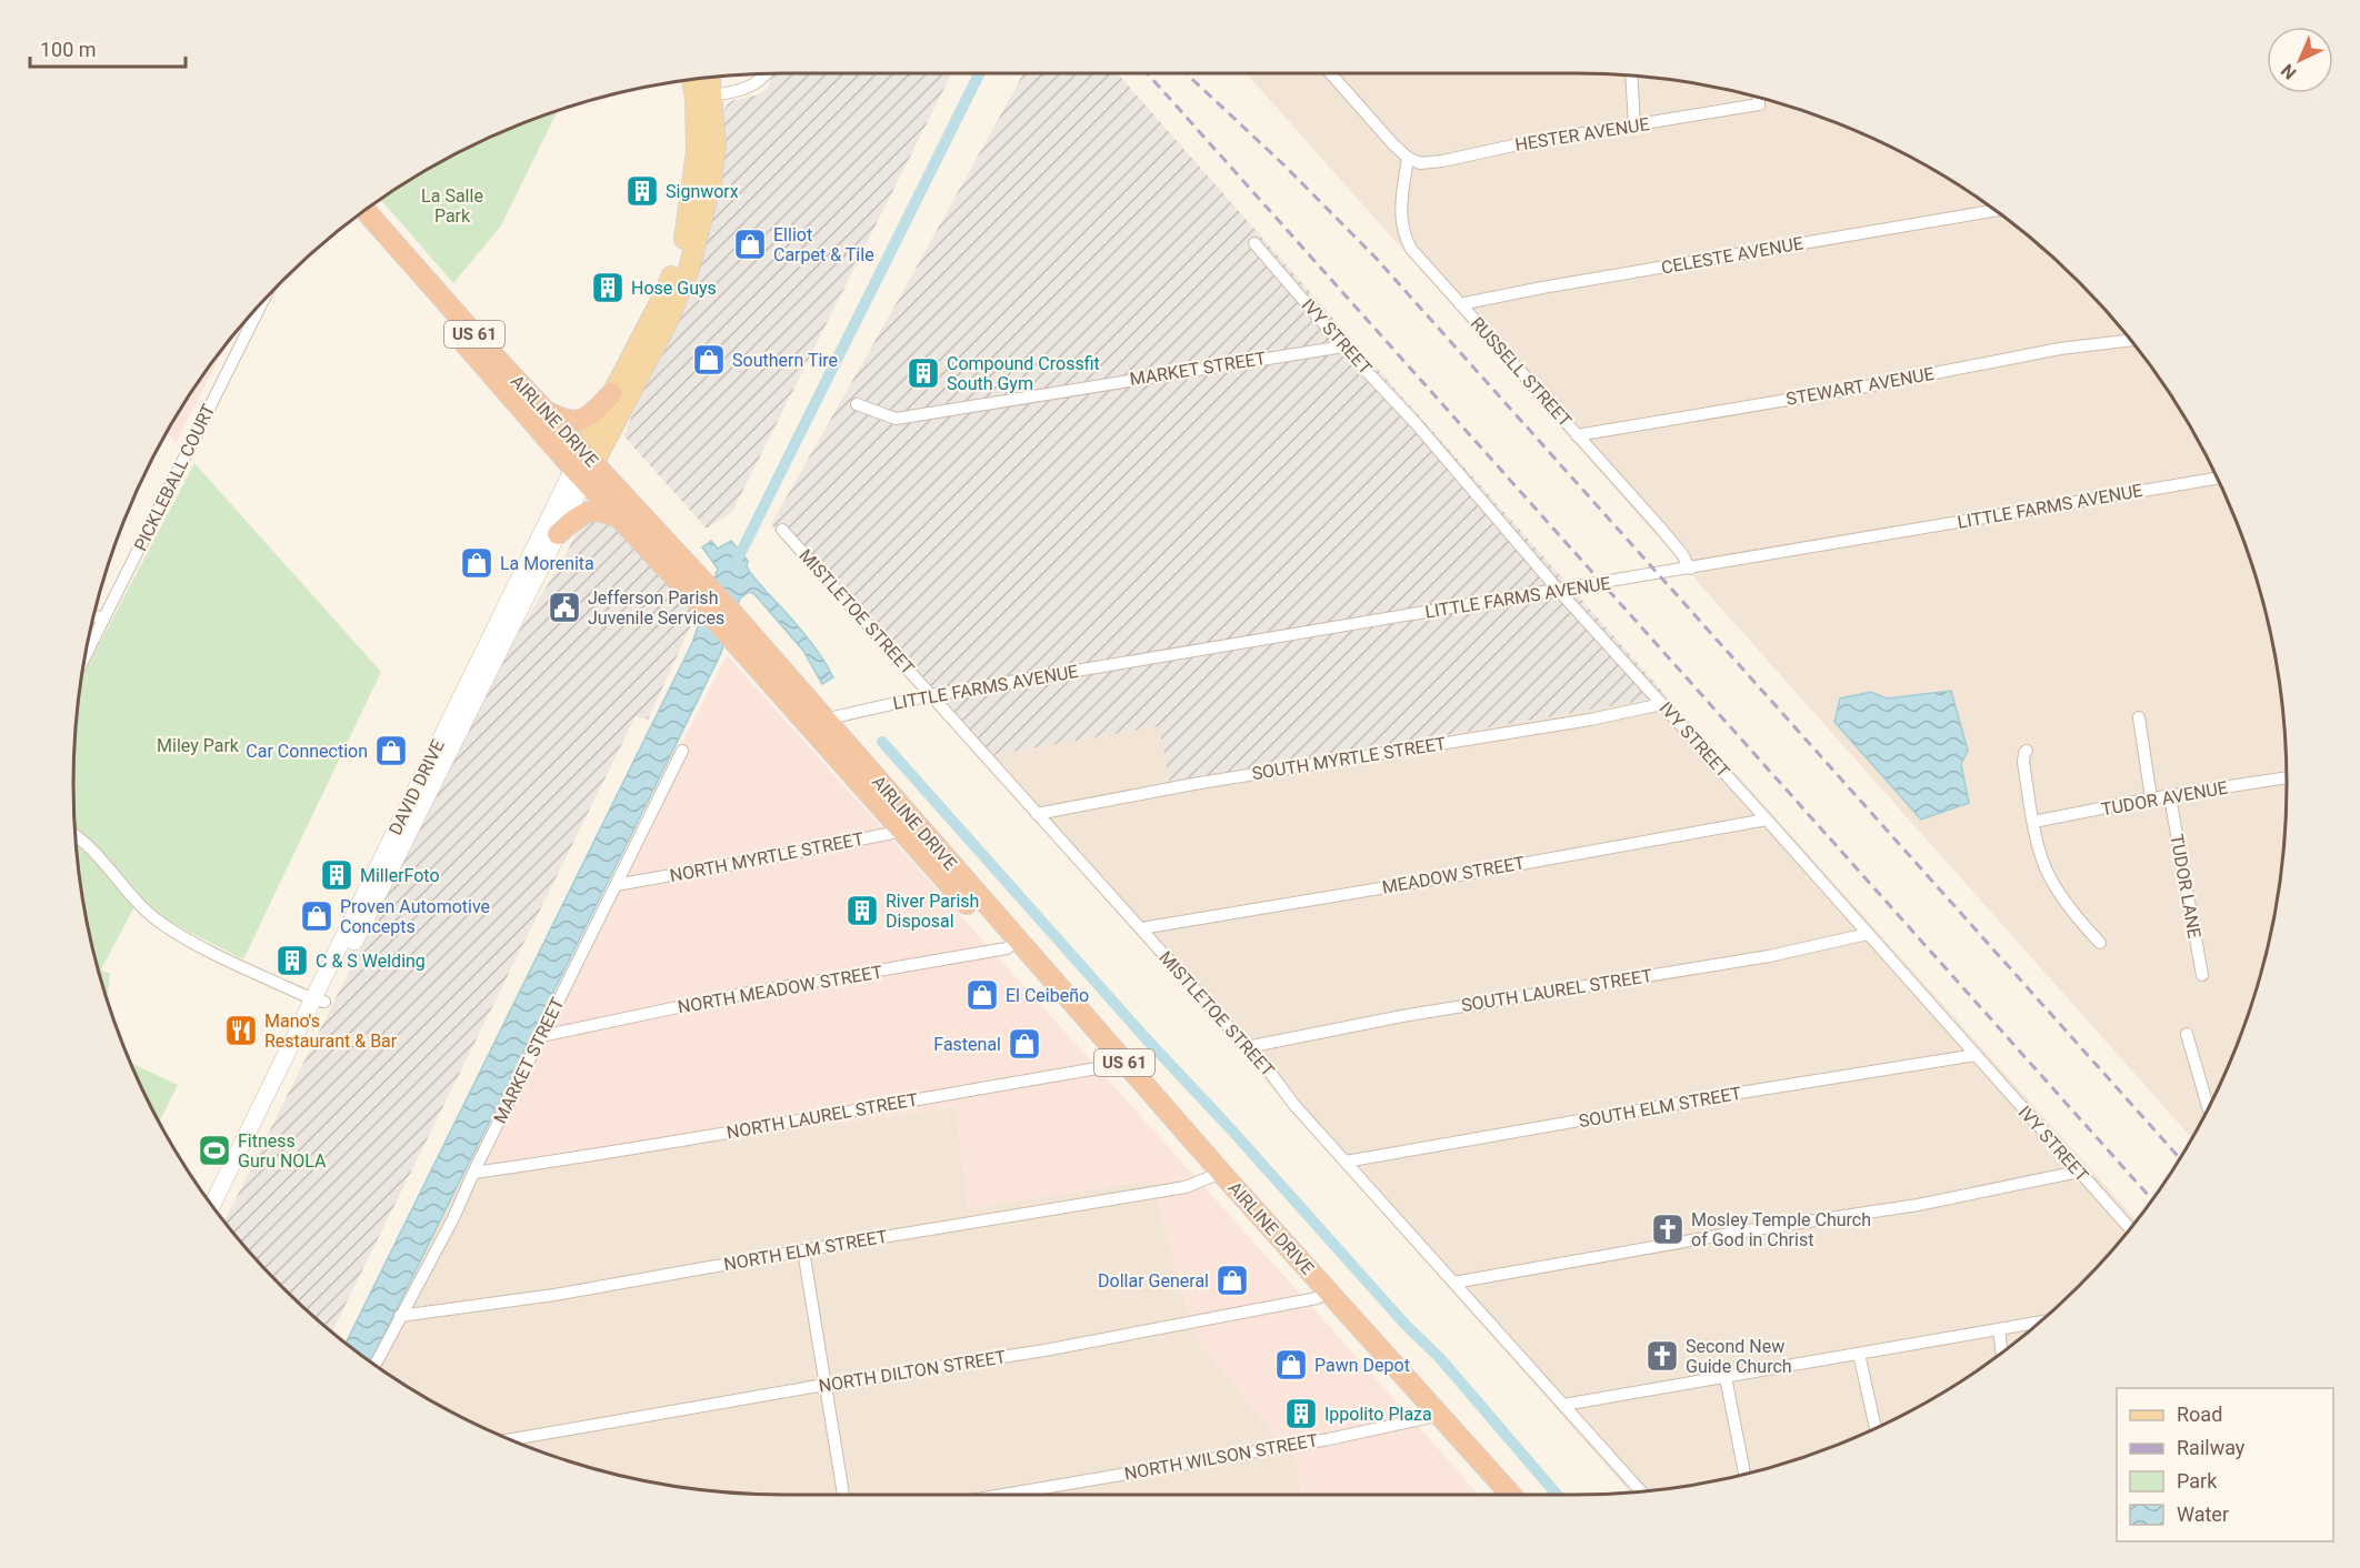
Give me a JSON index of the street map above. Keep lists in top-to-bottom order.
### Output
{
  "streets": {
    "highway": ["US 61", "AIRLINE DRIVE"],
    "main road": ["DAVID DRIVE"],
    "street": [
      "HESTER AVENUE",
      "CELESTE AVENUE",
      "IVY STREET",
      "MARKET STREET",
      "RUSSELL STREET",
      "STEWART AVENUE",
      "PICKLEBALL COURT",
      "LITTLE FARMS AVENUE",
      "MISTLETOE STREET",
      "SOUTH MYRTLE STREET",
      "TUDOR AVENUE",
      "NORTH MYRTLE STREET",
      "MEADOW STREET",
      "TUDOR LANE",
      "NORTH MEADOW STREET",
      "SOUTH LAUREL STREET",
      "SOUTH ELM STREET",
      "NORTH LAUREL STREET",
      "NORTH ELM STREET",
      "NORTH DILTON STREET",
      "NORTH WILSON STREET"
    ]
  },
  "crossings": [
    ["HESTER AVENUE", "RUSSELL STREET"],
    ["CELESTE AVENUE", "RUSSELL STREET"],
    ["IVY STREET", "MARKET STREET"],
    ["IVY STREET", "LITTLE FARMS AVENUE"],
    ["IVY STREET", "SOUTH MYRTLE STREET"],
    ["IVY STREET", "MEADOW STREET"],
    ["IVY STREET", "SOUTH LAUREL STREET"],
    ["IVY STREET", "SOUTH ELM STREET"],
    ["MARKET STREET", "NORTH MYRTLE STREET"],
    ["MARKET STREET", "NORTH MEADOW STREET"],
    ["MARKET STREET", "NORTH LAUREL STREET"],
    ["MARKET STREET", "NORTH ELM STREET"],
    ["RUSSELL STREET", "STEWART AVENUE"],
    ["RUSSELL STREET", "LITTLE FARMS AVENUE"],
    ["AIRLINE DRIVE", "LITTLE FARMS AVENUE"],
    ["AIRLINE DRIVE", "DAVID DRIVE"],
    ["AIRLINE DRIVE", "NORTH MYRTLE STREET"],
    ["AIRLINE DRIVE", "NORTH MEADOW STREET"],
    ["AIRLINE DRIVE", "NORTH LAUREL STREET"],
    ["AIRLINE DRIVE", "NORTH ELM STREET"],
    ["AIRLINE DRIVE", "NORTH DILTON STREET"],
    ["AIRLINE DRIVE", "NORTH WILSON STREET"],
    ["LITTLE FARMS AVENUE", "MISTLETOE STREET"],
    ["MISTLETOE STREET", "SOUTH MYRTLE STREET"],
    ["MISTLETOE STREET", "MEADOW STREET"],
    ["MISTLETOE STREET", "SOUTH LAUREL STREET"],
    ["MISTLETOE STREET", "SOUTH ELM STREET"],
    ["TUDOR AVENUE", "TUDOR LANE"]
  ],
  "parks": ["La Salle Park", "Miley Park"],
  "places": {
    "building": [
      "Signworx",
      "Hose Guys",
      "Compound Crossfit South Gym",
      "MillerFoto",
      "River Parish Disposal",
      "C & S Welding",
      "Ippolito Plaza"
    ],
    "shop": [
      "Elliot Carpet & Tile",
      "Southern Tire",
      "La Morenita",
      "Car Connection",
      "Proven Automotive Concepts",
      "El Ceibeño",
      "Fastenal",
      "Dollar General",
      "Pawn Depot"
    ],
    "public building": ["Jefferson Parish Juvenile Services"],
    "restaurant": ["Mano's Restaurant & Bar"],
    "sports": ["Fitness Guru NOLA"],
    "church": ["Mosley Temple Church of God in Christ", "Second New Guide Church"]
  },
  "legend": [
    "Road",
    "Railway",
    "Park",
    "Water"
  ],
  "scale_bar": "100 m",
  "north": "bottom left"
}
